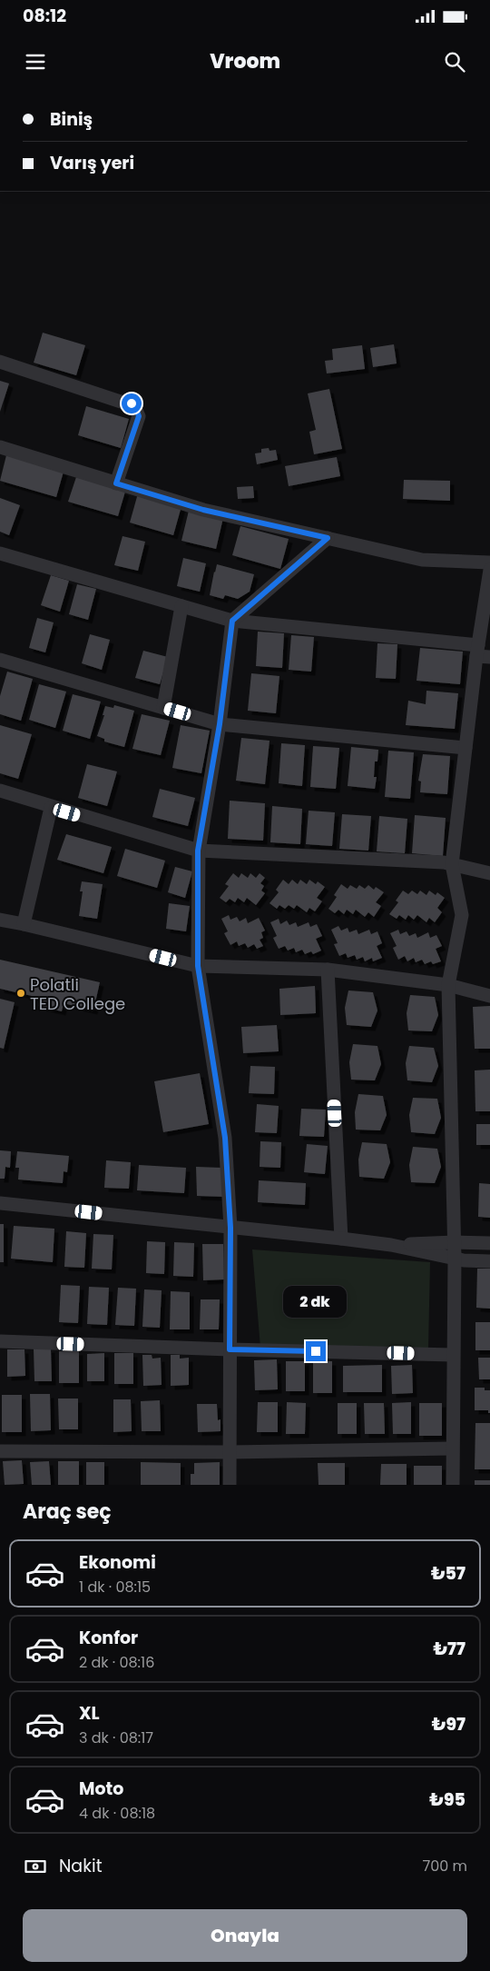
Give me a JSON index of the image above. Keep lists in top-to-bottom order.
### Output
{
  "places": ["Polatli TED College"],
  "page": {
    "status": "08:12",
    "header": "Vroom",
    "banner": ["Biniş", "Varış yeri"],
    "bubble": "2 dk",
    "heading": "Araç seç",
    "list": [
      {
        "name": "Ekonomi",
        "note": "1 dk · 08:15",
        "value": "₺57"
      },
      {
        "name": "Konfor",
        "note": "2 dk · 08:16",
        "value": "₺77"
      },
      {
        "name": "XL",
        "note": "3 dk · 08:17",
        "value": "₺97"
      },
      {
        "name": "Moto",
        "note": "4 dk · 08:18",
        "value": "₺95"
      }
    ],
    "pay": ["Nakit", "700 m"],
    "buttons": "Onayla"
  }
}
